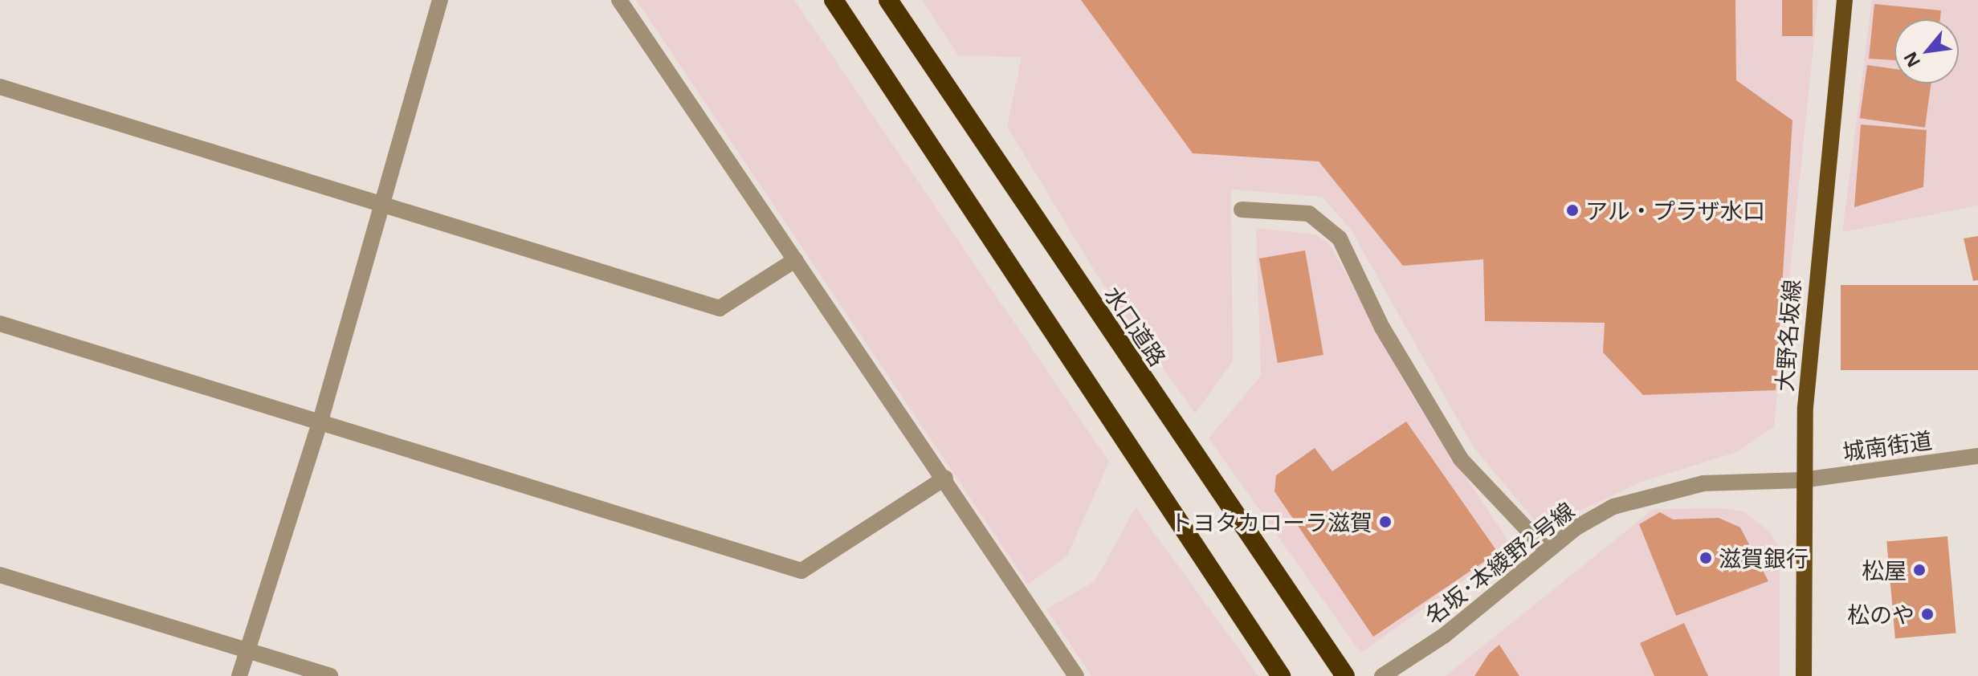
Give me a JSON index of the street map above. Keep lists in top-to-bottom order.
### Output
{
  "streets": {
    "highway": ["水口道路"],
    "main road": ["大野名坂線"],
    "street": ["城南街道", "名坂･本綾野2号線"]
  },
  "crossings": [
    ["大野名坂線", "城南街道"],
    ["大野名坂線", "名坂･本綾野2号線"],
    ["城南街道", "名坂･本綾野2号線"]
  ],
  "places": [
    "アル・プラザ水口",
    "トヨタカローラ滋賀",
    "滋賀銀行",
    "松屋",
    "松のや"
  ],
  "north": "bottom left"
}
